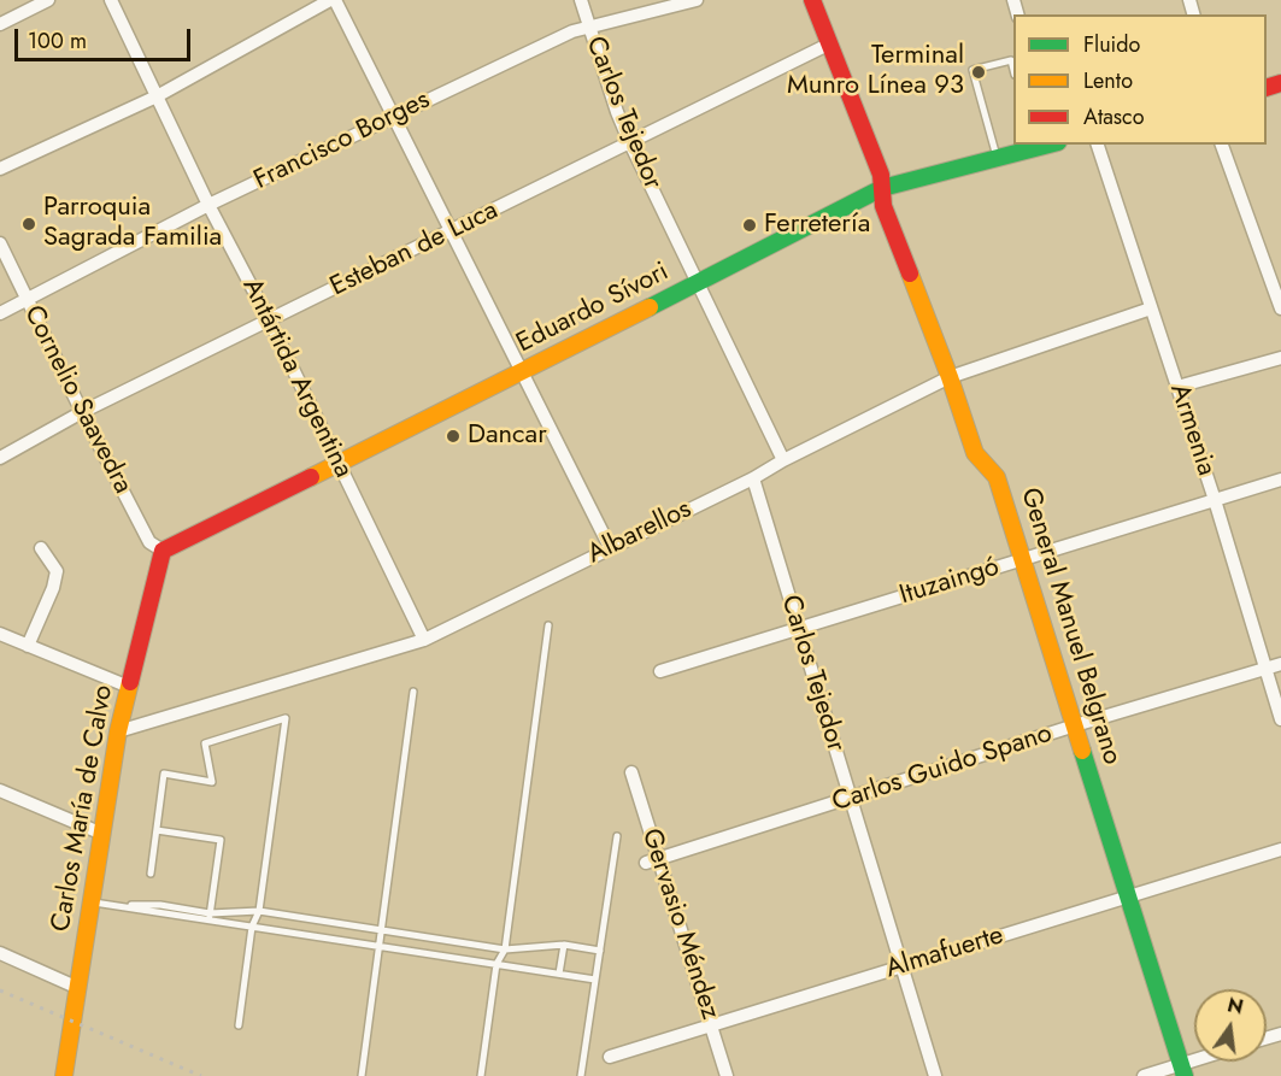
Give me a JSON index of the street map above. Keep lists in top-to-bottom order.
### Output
{
  "streets": {
    "street": [
      "Carlos Tejedor",
      "Francisco Borges",
      "Esteban de Luca",
      "Eduardo Sívori",
      "Antártida Argentina",
      "Cornelio Saavedra",
      "Armenia",
      "Albarellos",
      "Ituzaingó",
      "General Manuel Belgrano",
      "Carlos Guido Spano",
      "Carlos María de Calvo",
      "Gervasio Méndez",
      "Almafuerte"
    ]
  },
  "crossings": [
    ["Carlos Tejedor", "Francisco Borges"],
    ["Carlos Tejedor", "Esteban de Luca"],
    ["Carlos Tejedor", "Eduardo Sívori"],
    ["Carlos Tejedor", "Albarellos"],
    ["Carlos Tejedor", "Ituzaingó"],
    ["Carlos Tejedor", "Carlos Guido Spano"],
    ["Carlos Tejedor", "Almafuerte"],
    ["Francisco Borges", "Antártida Argentina"],
    ["Francisco Borges", "Cornelio Saavedra"],
    ["Esteban de Luca", "Antártida Argentina"],
    ["Esteban de Luca", "Cornelio Saavedra"],
    ["Esteban de Luca", "General Manuel Belgrano"],
    ["Eduardo Sívori", "Antártida Argentina"],
    ["Eduardo Sívori", "Cornelio Saavedra"],
    ["Eduardo Sívori", "General Manuel Belgrano"],
    ["Eduardo Sívori", "Carlos María de Calvo"],
    ["Antártida Argentina", "Albarellos"],
    ["Cornelio Saavedra", "Carlos María de Calvo"],
    ["Armenia", "Albarellos"],
    ["Armenia", "Ituzaingó"],
    ["Armenia", "Carlos Guido Spano"],
    ["Albarellos", "General Manuel Belgrano"],
    ["Albarellos", "Carlos María de Calvo"],
    ["Ituzaingó", "General Manuel Belgrano"],
    ["General Manuel Belgrano", "Carlos Guido Spano"],
    ["General Manuel Belgrano", "Almafuerte"],
    ["Carlos Guido Spano", "Gervasio Méndez"],
    ["Gervasio Méndez", "Almafuerte"]
  ],
  "places": [
    "Terminal Munro Línea 93",
    "Parroquia Sagrada Familia",
    "Ferretería",
    "Dancar"
  ],
  "legend": ["Fluido", "Lento", "Atasco"],
  "scale_bar": "100 m",
  "north": "top"
}
